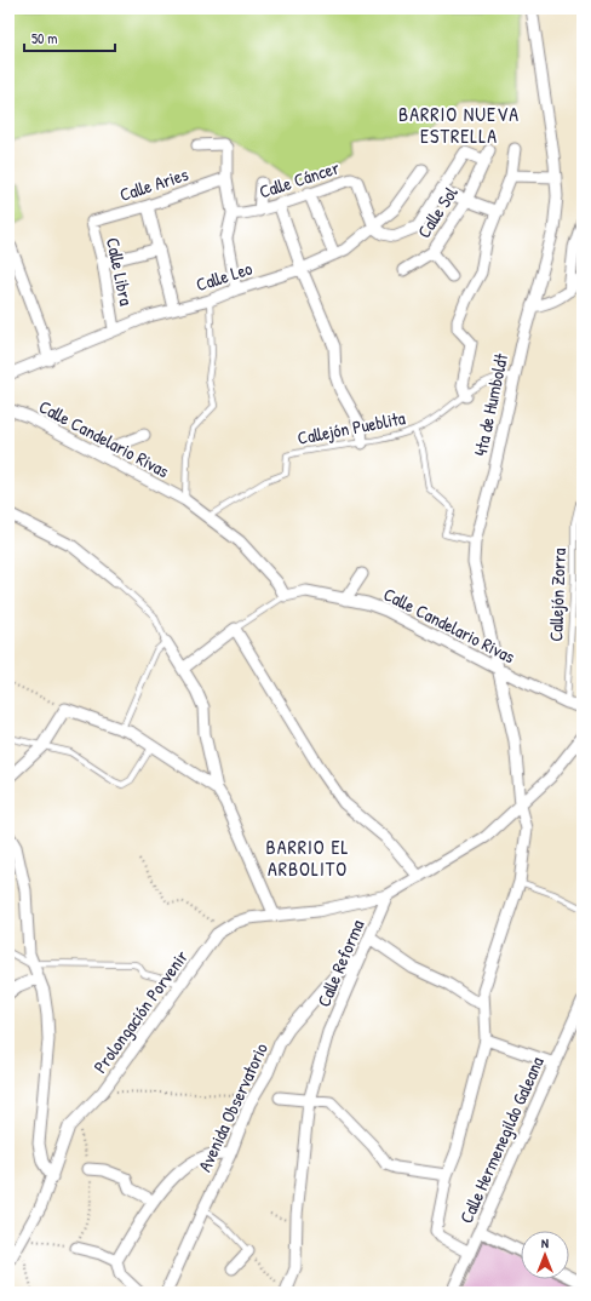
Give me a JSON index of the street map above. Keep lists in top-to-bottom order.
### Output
{
  "streets": {
    "street": [
      "Calle Cáncer",
      "Calle Aries",
      "Calle Sol",
      "Calle Libra",
      "Calle Leo",
      "4ta de Humboldt",
      "Calle Candelario Rivas",
      "Calle Reforma",
      "Prolongación Porvenir",
      "Avenida Observatorio",
      "Calle Hermenegildo Galeana"
    ],
    "lane": ["Callejón Pueblita", "Callejón Zorra"]
  },
  "crossings": [
    ["Calle Cáncer", "Calle Leo"],
    ["Calle Aries", "Calle Libra"],
    ["Calle Libra", "Calle Leo"],
    ["4ta de Humboldt", "Callejón Pueblita"],
    ["4ta de Humboldt", "Calle Candelario Rivas"],
    ["Callejón Pueblita", "Calle Candelario Rivas"],
    ["Calle Candelario Rivas", "Callejón Zorra"],
    ["Calle Reforma", "Prolongación Porvenir"],
    ["Calle Reforma", "Avenida Observatorio"]
  ],
  "districts": ["BARRIO NUEVA ESTRELLA", "BARRIO EL ARBOLITO"],
  "scale_bar": "50 m",
  "north": "top"
}
